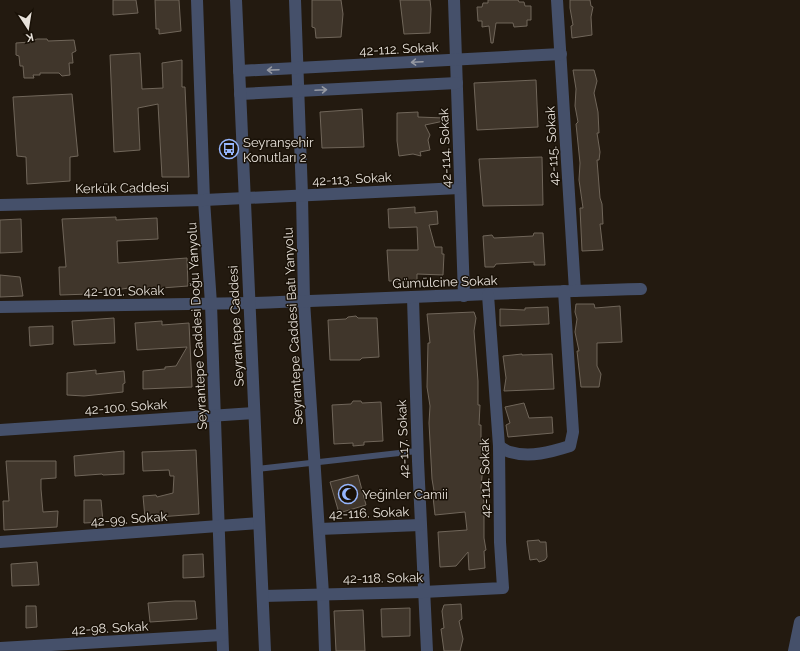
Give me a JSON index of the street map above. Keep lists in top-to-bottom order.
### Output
{
  "streets": {
    "street": [
      "42-112. Sokak",
      "42-115. Sokak",
      "42-114. Sokak",
      "42-113. Sokak",
      "Kerkük Caddesi",
      "Gümülcine Sokak",
      "42-101. Sokak",
      "Seyrantepe Caddesi Doğu Yanyolu",
      "Seyrantepe Caddesi",
      "Seyrantepe Caddesi Batı Yanyolu",
      "42-100. Sokak",
      "42-117. Sokak",
      "42-116. Sokak",
      "42-99. Sokak",
      "42-118. Sokak",
      "42-98. Sokak"
    ]
  },
  "crossings": [
    ["42-112. Sokak", "42-115. Sokak"],
    ["42-112. Sokak", "42-114. Sokak"],
    ["42-112. Sokak", "Seyrantepe Caddesi"],
    ["42-112. Sokak", "Seyrantepe Caddesi Batı Yanyolu"],
    ["42-115. Sokak", "42-114. Sokak"],
    ["42-115. Sokak", "Gümülcine Sokak"],
    ["42-114. Sokak", "42-113. Sokak"],
    ["42-114. Sokak", "Gümülcine Sokak"],
    ["42-114. Sokak", "42-118. Sokak"],
    ["42-113. Sokak", "Kerkük Caddesi"],
    ["42-113. Sokak", "Seyrantepe Caddesi"],
    ["42-113. Sokak", "Seyrantepe Caddesi Batı Yanyolu"],
    ["Kerkük Caddesi", "Seyrantepe Caddesi Doğu Yanyolu"],
    ["Kerkük Caddesi", "Seyrantepe Caddesi"],
    ["Gümülcine Sokak", "42-101. Sokak"],
    ["Gümülcine Sokak", "Seyrantepe Caddesi"],
    ["Gümülcine Sokak", "Seyrantepe Caddesi Batı Yanyolu"],
    ["Gümülcine Sokak", "42-117. Sokak"],
    ["42-101. Sokak", "Seyrantepe Caddesi Doğu Yanyolu"],
    ["42-101. Sokak", "Seyrantepe Caddesi"],
    ["Seyrantepe Caddesi Doğu Yanyolu", "42-100. Sokak"],
    ["Seyrantepe Caddesi Doğu Yanyolu", "42-99. Sokak"],
    ["Seyrantepe Caddesi Doğu Yanyolu", "42-98. Sokak"],
    ["Seyrantepe Caddesi", "42-100. Sokak"],
    ["Seyrantepe Caddesi", "42-99. Sokak"],
    ["Seyrantepe Caddesi", "42-118. Sokak"],
    ["Seyrantepe Caddesi Batı Yanyolu", "42-116. Sokak"],
    ["Seyrantepe Caddesi Batı Yanyolu", "42-118. Sokak"],
    ["42-117. Sokak", "42-116. Sokak"],
    ["42-117. Sokak", "42-118. Sokak"]
  ],
  "places": {
    "bus stop": ["Seyranşehir Konutları 2"],
    "mosque": ["Yeğinler Camii"]
  },
  "north": "bottom"
}
